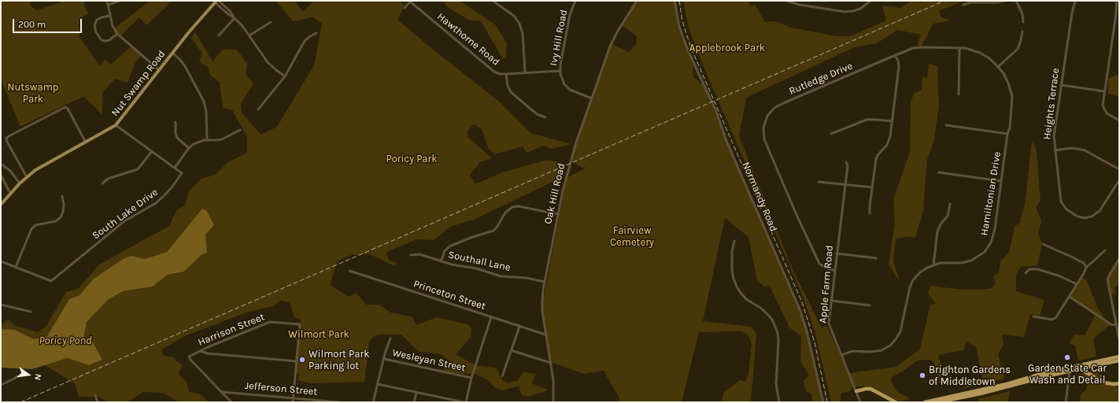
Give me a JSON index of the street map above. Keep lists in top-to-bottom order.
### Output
{
  "streets": {
    "main road": ["Nut Swamp Road"],
    "street": [
      "Ivy Hill Road",
      "Hawthorne Road",
      "Rutledge Drive",
      "Heights Terrace",
      "Oak Hill Road",
      "Hamiltonian Drive",
      "Normandy Road",
      "South Lake Drive",
      "Southall Lane",
      "Apple Farm Road",
      "Princeton Street",
      "Harrison Street",
      "Wesleyan Street",
      "Jefferson Street"
    ]
  },
  "crossings": [
    ["Ivy Hill Road", "Hawthorne Road"],
    ["Ivy Hill Road", "Oak Hill Road"],
    ["Rutledge Drive", "Hamiltonian Drive"],
    ["Rutledge Drive", "Apple Farm Road"],
    ["Oak Hill Road", "Southall Lane"],
    ["Oak Hill Road", "Princeton Street"],
    ["Hamiltonian Drive", "Apple Farm Road"],
    ["Harrison Street", "Jefferson Street"]
  ],
  "water": ["Poricy Pond"],
  "parks": [
    "Applebrook Park",
    "Nutswamp Park",
    "Poricy Park",
    "Fairview Cemetery",
    "Wilmort Park"
  ],
  "places": ["Garden State Car Wash and Detail", "Wilmort Park Parking lot", "Brighton Gardens of Middletown"],
  "scale_bar": "200 m",
  "north": "right"
}
